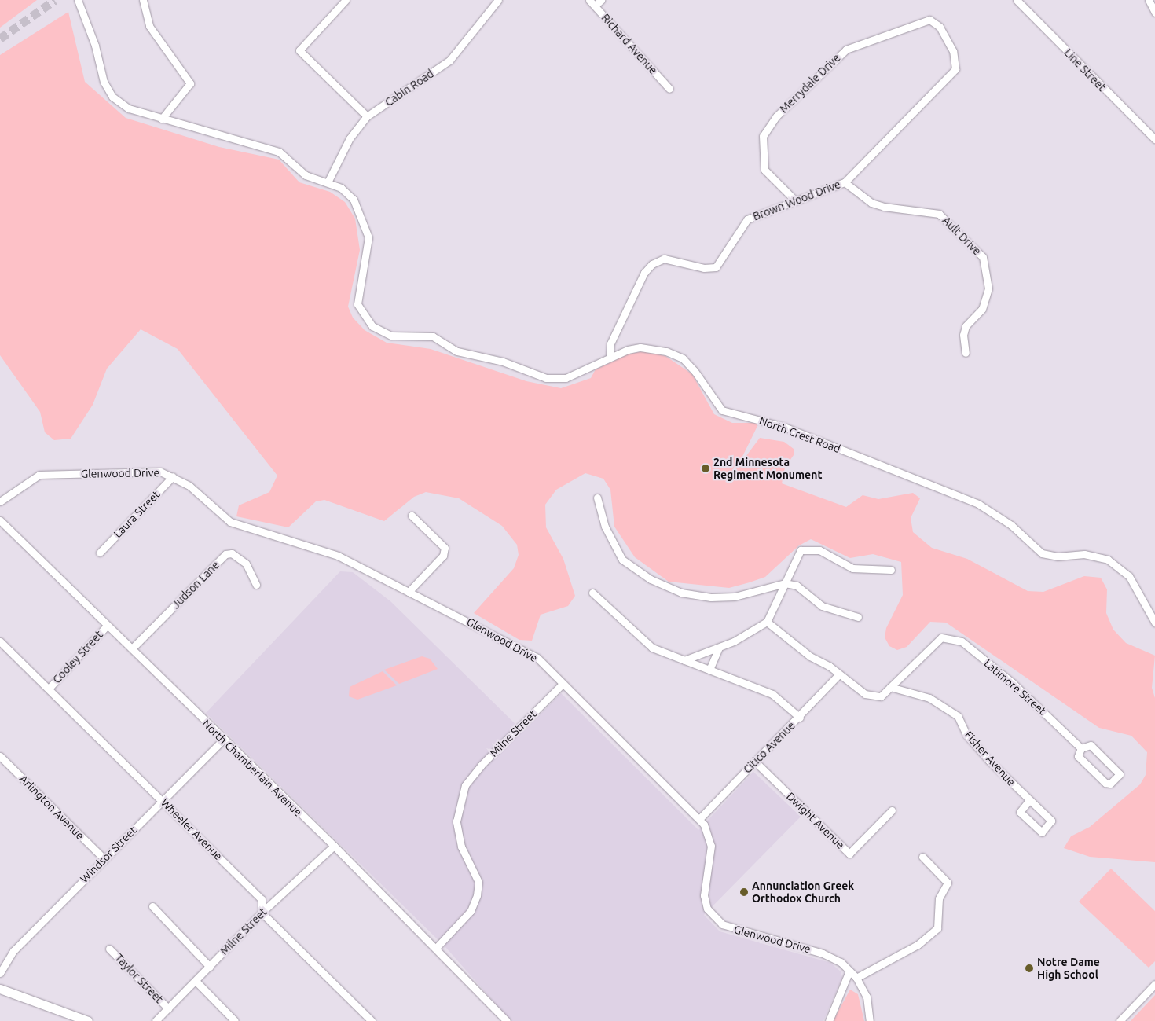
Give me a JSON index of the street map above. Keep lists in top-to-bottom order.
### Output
{
  "streets": {
    "street": [
      "Richard Avenue",
      "Line Street",
      "Merrydale Drive",
      "Cabin Road",
      "Brown Wood Drive",
      "Ault Drive",
      "North Crest Road",
      "Glenwood Drive",
      "Laura Street",
      "Judson Lane",
      "Cooley Street",
      "Latimore Street",
      "Milne Street",
      "Citico Avenue",
      "Fisher Avenue",
      "North Chamberlain Avenue",
      "Arlington Avenue",
      "Dwight Avenue",
      "Wheeler Avenue",
      "Windsor Street",
      "Taylor Street"
    ]
  },
  "crossings": [
    ["Merrydale Drive", "Brown Wood Drive"],
    ["Cabin Road", "North Crest Road"],
    ["Brown Wood Drive", "Ault Drive"],
    ["Brown Wood Drive", "North Crest Road"],
    ["Glenwood Drive", "Laura Street"],
    ["Glenwood Drive", "Milne Street"],
    ["Glenwood Drive", "Citico Avenue"],
    ["Judson Lane", "North Chamberlain Avenue"],
    ["Cooley Street", "North Chamberlain Avenue"],
    ["Cooley Street", "Wheeler Avenue"],
    ["Latimore Street", "Fisher Avenue"],
    ["Milne Street", "North Chamberlain Avenue"],
    ["Milne Street", "Wheeler Avenue"],
    ["Milne Street", "Taylor Street"],
    ["Citico Avenue", "Dwight Avenue"],
    ["North Chamberlain Avenue", "Windsor Street"],
    ["Arlington Avenue", "Windsor Street"],
    ["Wheeler Avenue", "Windsor Street"]
  ],
  "places": ["2nd Minnesota Regiment Monument", "Annunciation Greek Orthodox Church", "Notre Dame High School"]
}
